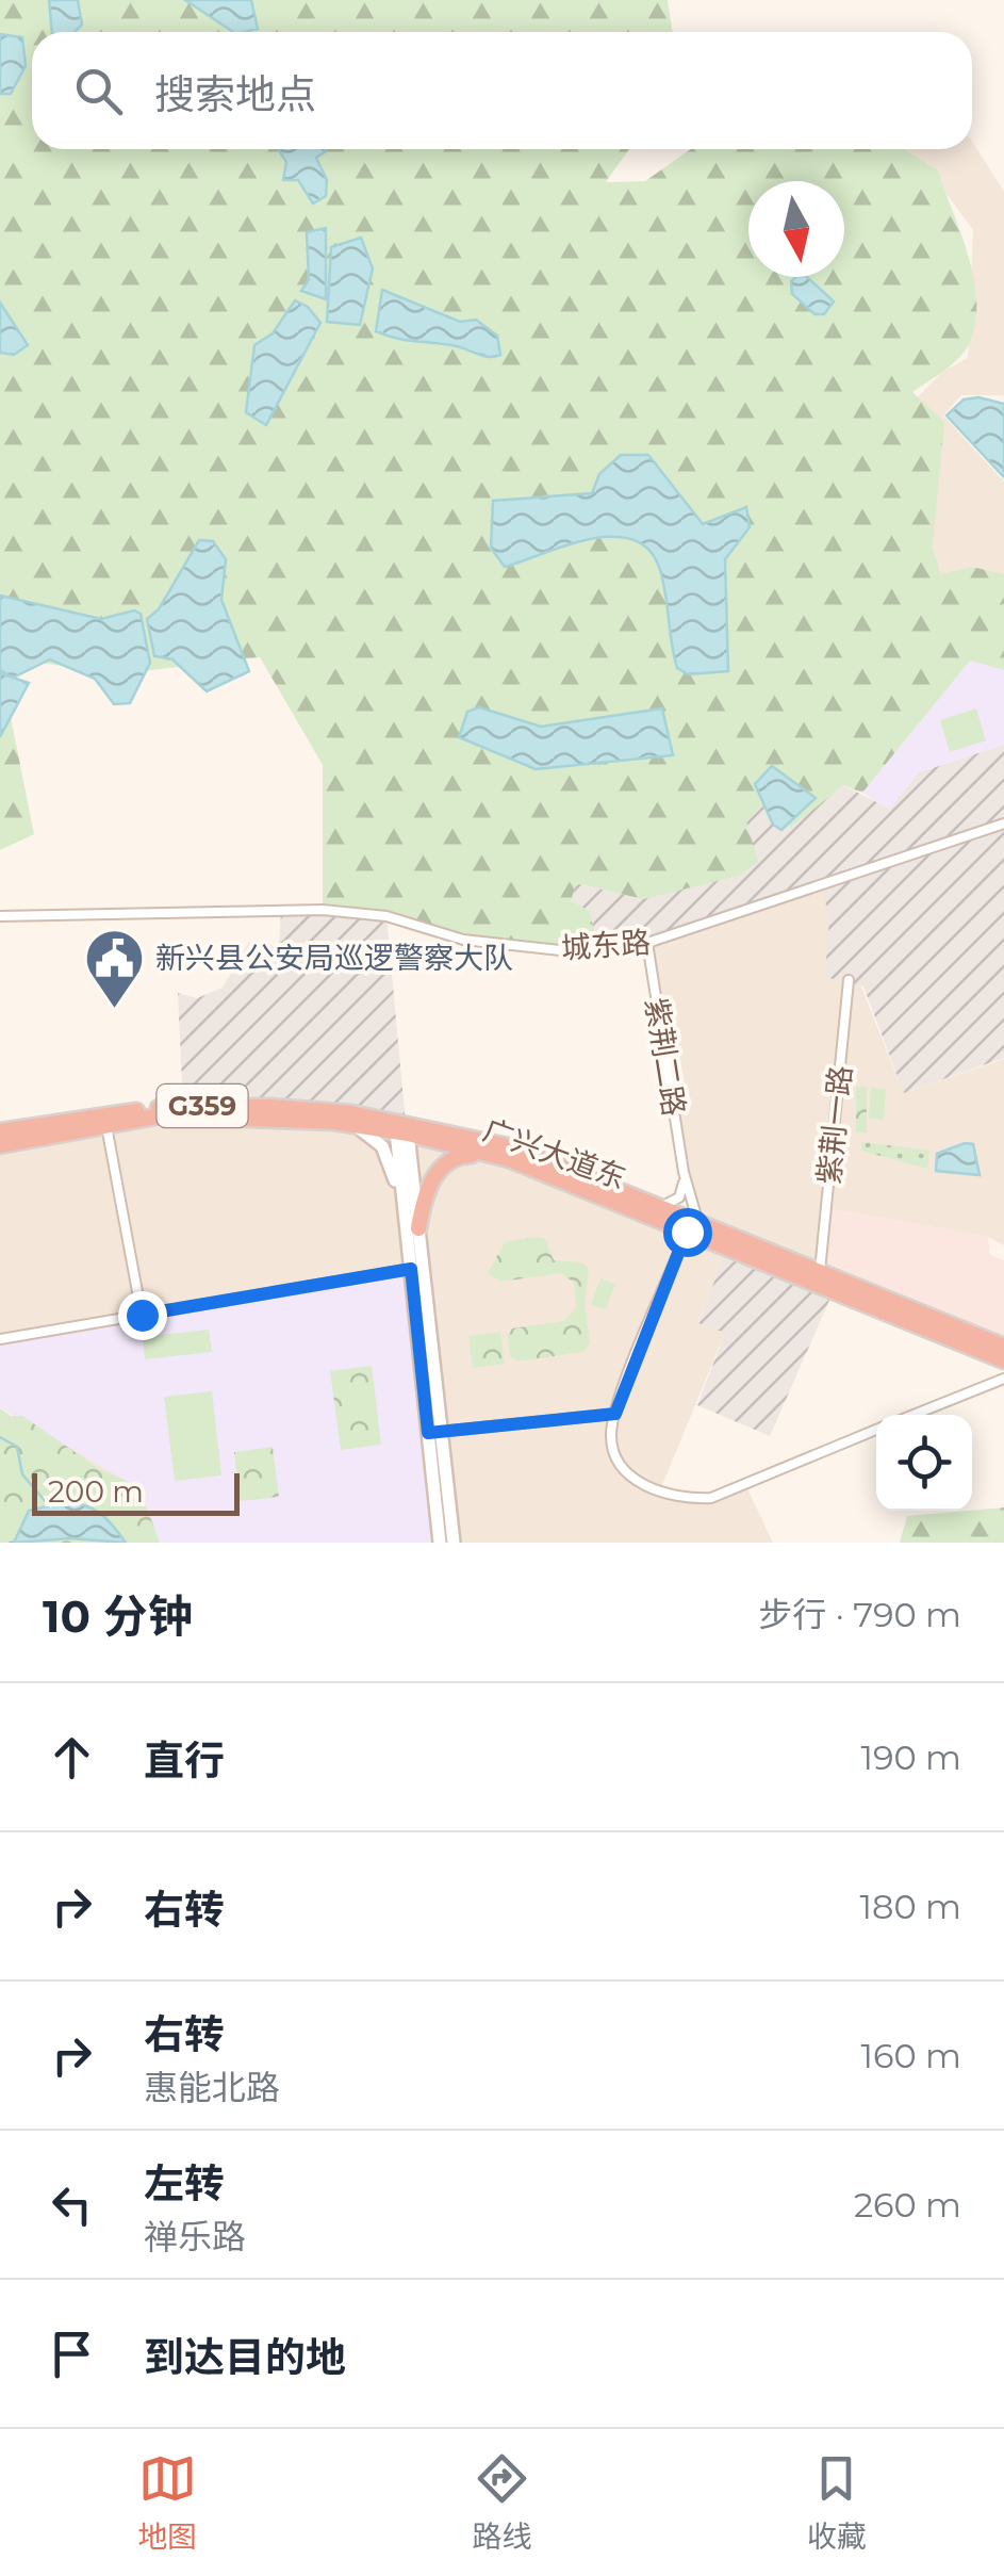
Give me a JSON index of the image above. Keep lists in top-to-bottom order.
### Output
{
  "streets": {
    "highway": ["G359", "广兴大道东"],
    "street": ["城东路", "紫荆二路", "紫荆一路"]
  },
  "crossings": [
    ["城东路", "紫荆二路"],
    ["紫荆二路", "广兴大道东"],
    ["紫荆一路", "广兴大道东"]
  ],
  "places": {
    "public building": ["新兴县公安局巡逻警察大队"]
  },
  "scale_bar": "200 m",
  "north": "bottom",
  "page": {
    "search": "搜索地点",
    "scale": "200 m",
    "heading": ["10 分钟", "步行 · 790 m"],
    "list": [
      ["直行", "190 m"],
      ["右转", "180 m"],
      ["右转", "惠能北路", "160 m"],
      ["左转", "禅乐路", "260 m"],
      "到达目的地"
    ],
    "nav": ["地图", "路线", "收藏"]
  }
}
